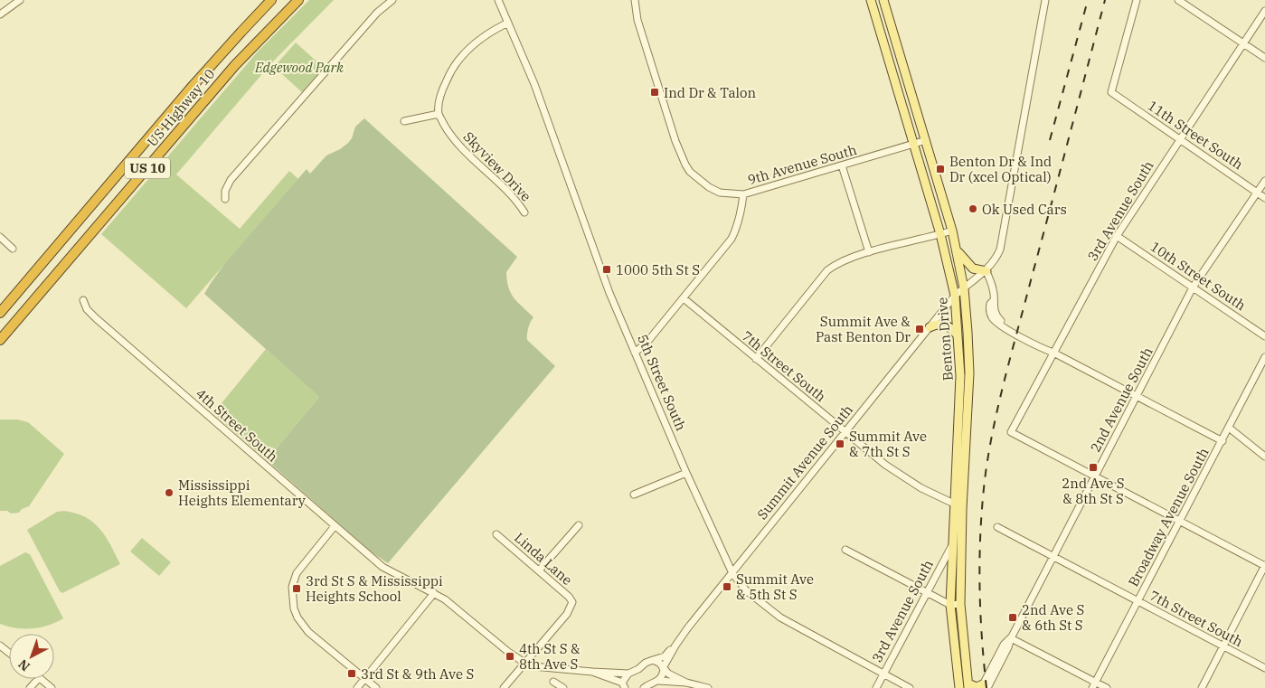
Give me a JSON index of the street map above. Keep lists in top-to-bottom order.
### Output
{
  "streets": {
    "highway": ["US Highway 10", "US 10"],
    "main road": ["Benton Drive"],
    "street": [
      "11th Street South",
      "9th Avenue South",
      "Skyview Drive",
      "3rd Avenue South",
      "10th Street South",
      "7th Street South",
      "5th Street South",
      "2nd Avenue South",
      "4th Street South",
      "Summit Avenue South",
      "Broadway Avenue South",
      "Linda Lane"
    ]
  },
  "crossings": [
    ["11th Street South", "3rd Avenue South"],
    ["11th Street South", "2nd Avenue South"],
    ["9th Avenue South", "Benton Drive"],
    ["9th Avenue South", "7th Street South"],
    ["9th Avenue South", "5th Street South"],
    ["3rd Avenue South", "10th Street South"],
    ["3rd Avenue South", "Benton Drive"],
    ["3rd Avenue South", "5th Street South"],
    ["3rd Avenue South", "2nd Avenue South"],
    ["10th Street South", "2nd Avenue South"],
    ["Benton Drive", "7th Street South"],
    ["Benton Drive", "Summit Avenue South"],
    ["7th Street South", "2nd Avenue South"],
    ["7th Street South", "Summit Avenue South"],
    ["7th Street South", "Broadway Avenue South"],
    ["5th Street South", "Summit Avenue South"],
    ["4th Street South", "Summit Avenue South"],
    ["4th Street South", "Linda Lane"]
  ],
  "parks": ["Edgewood Park"],
  "places": {
    "transit": [
      "Ind Dr & Talon",
      "Benton Dr & Ind Dr (xcel Optical)",
      "1000 5th St S",
      "Summit Ave & Past Benton Dr",
      "Summit Ave & 7th St S",
      "2nd Ave S & 8th St S",
      "Summit Ave & 5th St S",
      "3rd St S & Mississippi Heights School",
      "2nd Ave S & 6th St S",
      "4th St S & 8th Ave S",
      "3rd St & 9th Ave S"
    ],
    "other": ["Ok Used Cars", "Mississippi Heights Elementary"]
  },
  "north": "bottom left"
}
